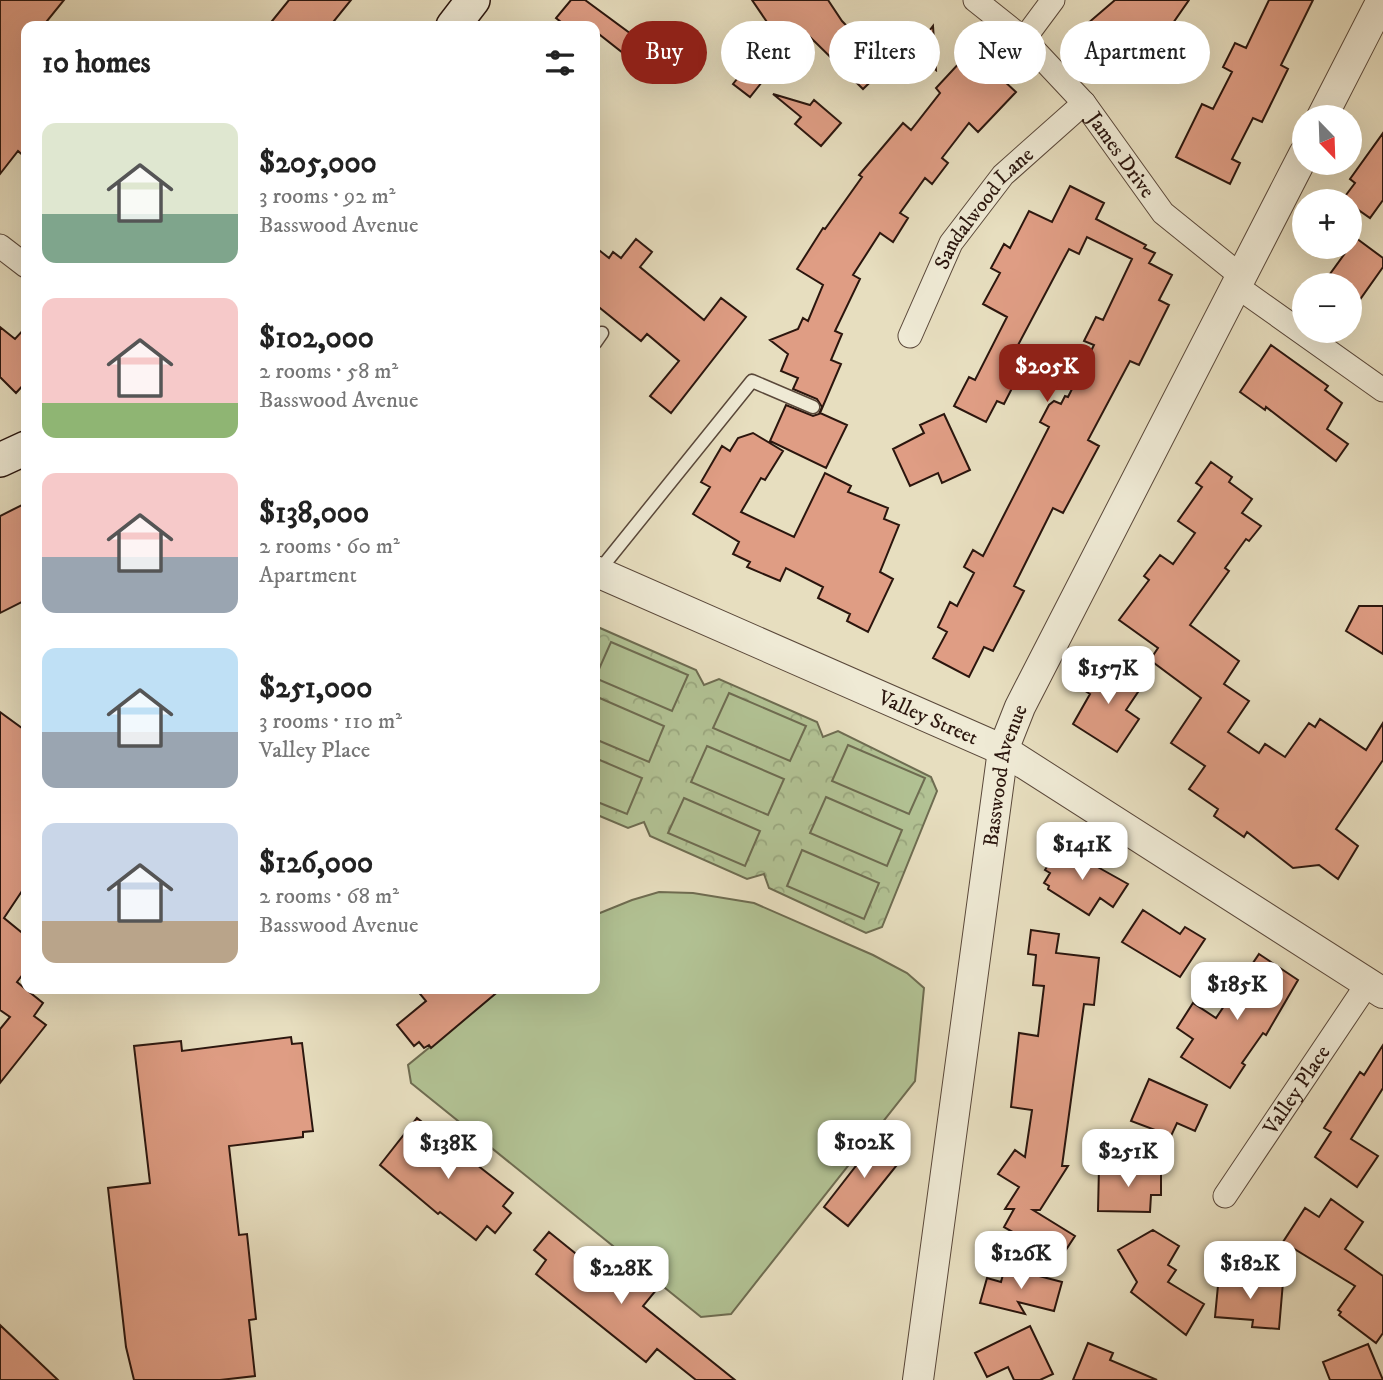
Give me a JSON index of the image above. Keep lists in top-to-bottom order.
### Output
{
  "streets": {
    "street": [
      "James Drive",
      "Sandalwood Lane",
      "Valley Street",
      "Basswood Avenue",
      "Valley Place"
    ]
  },
  "crossings": [
    ["James Drive", "Sandalwood Lane"],
    ["James Drive", "Basswood Avenue"],
    ["Valley Street", "Basswood Avenue"],
    ["Valley Street", "Valley Place"]
  ],
  "north": "bottom right",
  "page": {
    "chip": [
      "Buy",
      "Rent",
      "Filters",
      "New",
      "Apartment"
    ],
    "heading": "10 homes",
    "map_buttons": ["+", "−"],
    "list": [
      {
        "name": "$205,000",
        "note": "3 rooms · 92 m² · Basswood Avenue"
      },
      {
        "name": "$102,000",
        "note": "2 rooms · 58 m² · Basswood Avenue"
      },
      {
        "name": "$138,000",
        "note": "2 rooms · 60 m² · Apartment"
      },
      {
        "name": "$251,000",
        "note": "3 rooms · 110 m² · Valley Place"
      },
      {
        "name": "$126,000",
        "note": "2 rooms · 68 m² · Basswood Avenue"
      }
    ],
    "price": [
      "$205K",
      "$157K",
      "$141K",
      "$185K",
      "$102K",
      "$138K",
      "$251K",
      "$126K",
      "$182K",
      "$228K"
    ]
  }
}
